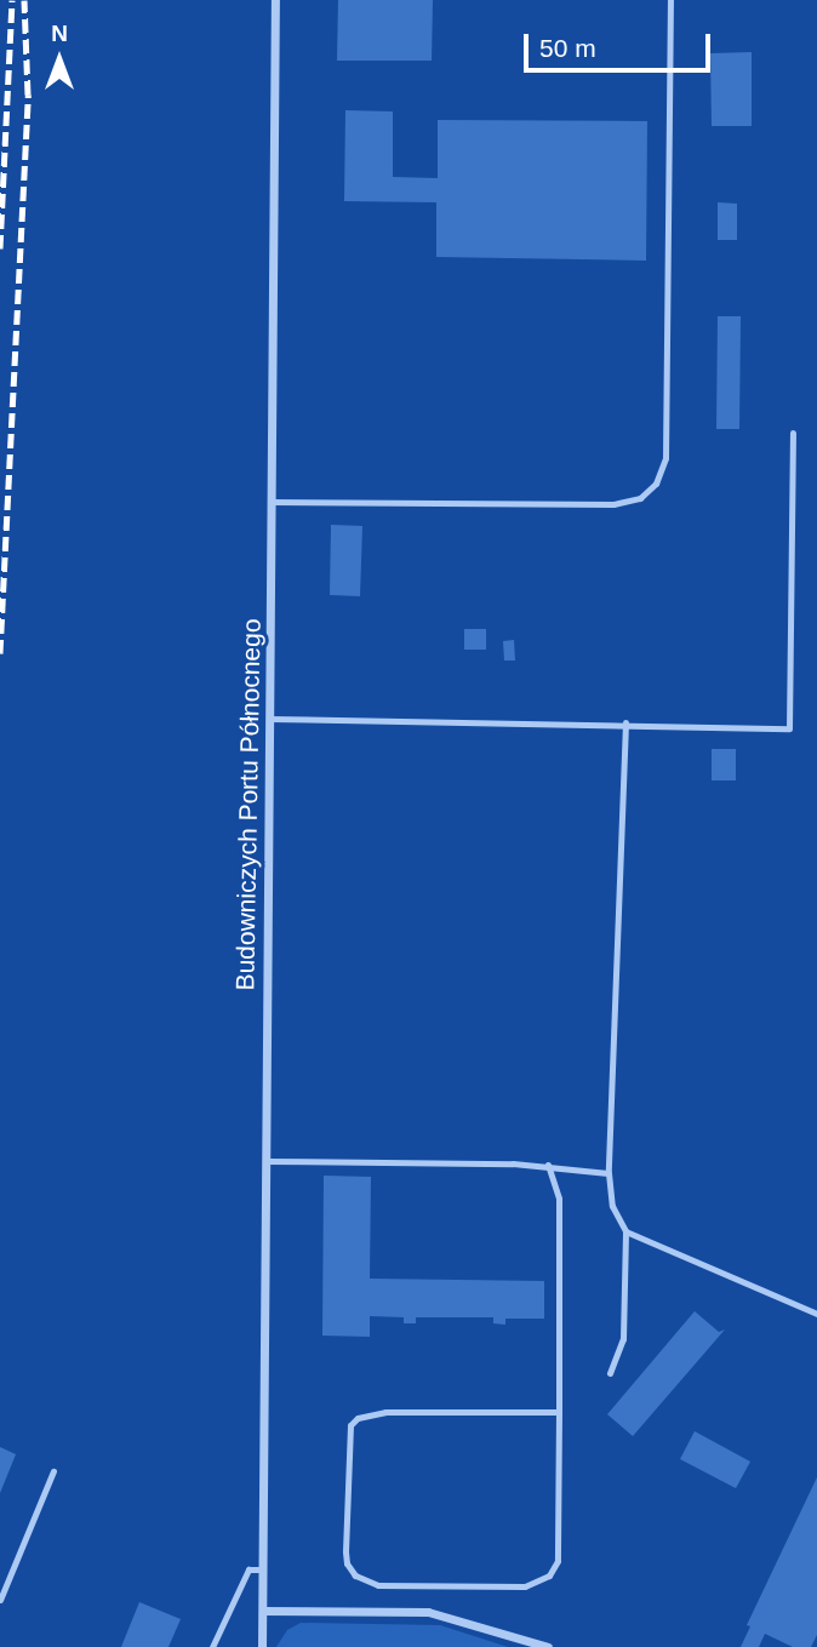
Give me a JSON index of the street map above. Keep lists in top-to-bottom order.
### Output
{
  "streets": {
    "street": ["Budowniczych Portu Północnego"]
  },
  "scale_bar": "50 m",
  "north": "top"
}
